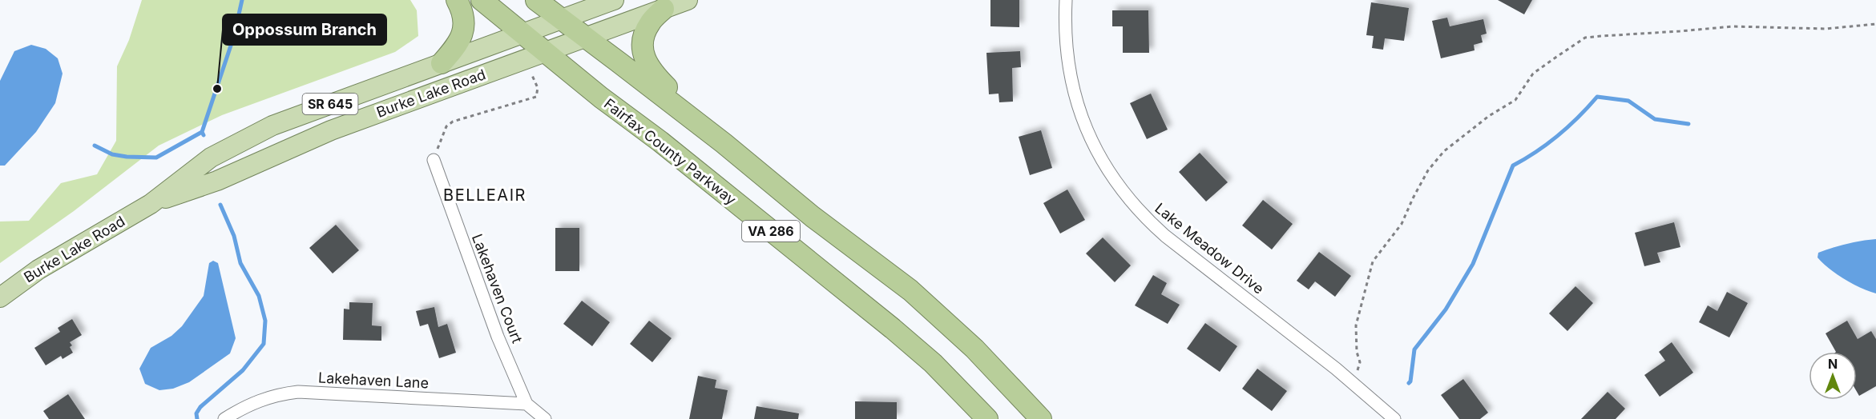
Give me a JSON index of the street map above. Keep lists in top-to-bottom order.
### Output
{
  "streets": {
    "highway": ["Fairfax County Parkway", "VA 286"],
    "main road": ["Burke Lake Road", "SR 645"],
    "street": ["Lake Meadow Drive", "Lakehaven Court", "Lakehaven Lane"]
  },
  "crossings": [
    ["Burke Lake Road", "Fairfax County Parkway"],
    ["Burke Lake Road", "VA 286"],
    ["Lakehaven Court", "Lakehaven Lane"]
  ],
  "districts": ["BELLEAIR"],
  "places": ["Oppossum Branch"],
  "north": "top"
}
